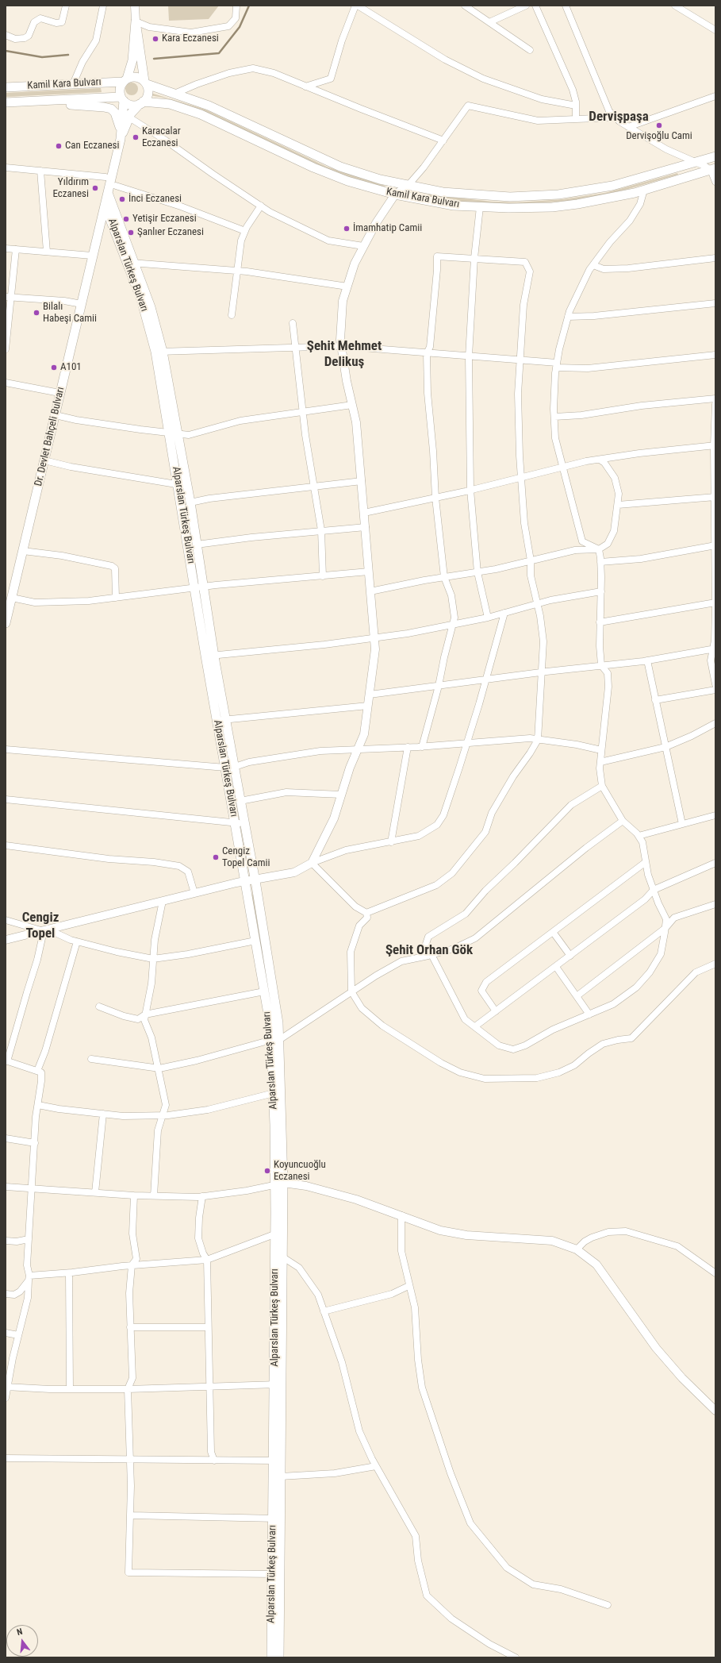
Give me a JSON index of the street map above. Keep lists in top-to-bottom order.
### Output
{
  "streets": {
    "main road": ["Kamil Kara Bulvarı", "Alparslan Türkeş Bulvarı", "Dr. Devlet Bahçeli Bulvarı"]
  },
  "crossings": [
    ["Kamil Kara Bulvarı", "Dr. Devlet Bahçeli Bulvarı"],
    ["Alparslan Türkeş Bulvarı", "Dr. Devlet Bahçeli Bulvarı"]
  ],
  "districts": [
    "Dervişpaşa",
    "Şehit Mehmet Delikuş",
    "Cengiz Topel",
    "Şehit Orhan Gök"
  ],
  "places": [
    "Kara Eczanesi",
    "Dervişoğlu Cami",
    "Karacalar Eczanesi",
    "Can Eczanesi",
    "Yıldırım Eczanesi",
    "İnci Eczanesi",
    "Yetişir Eczanesi",
    "İmamhatip Camii",
    "Şanlıer Eczanesi",
    "Bilalı Habeşi Camii",
    "A101",
    "Cengiz Topel Camii",
    "Koyuncuoğlu Eczanesi"
  ],
  "north": "top"
}
